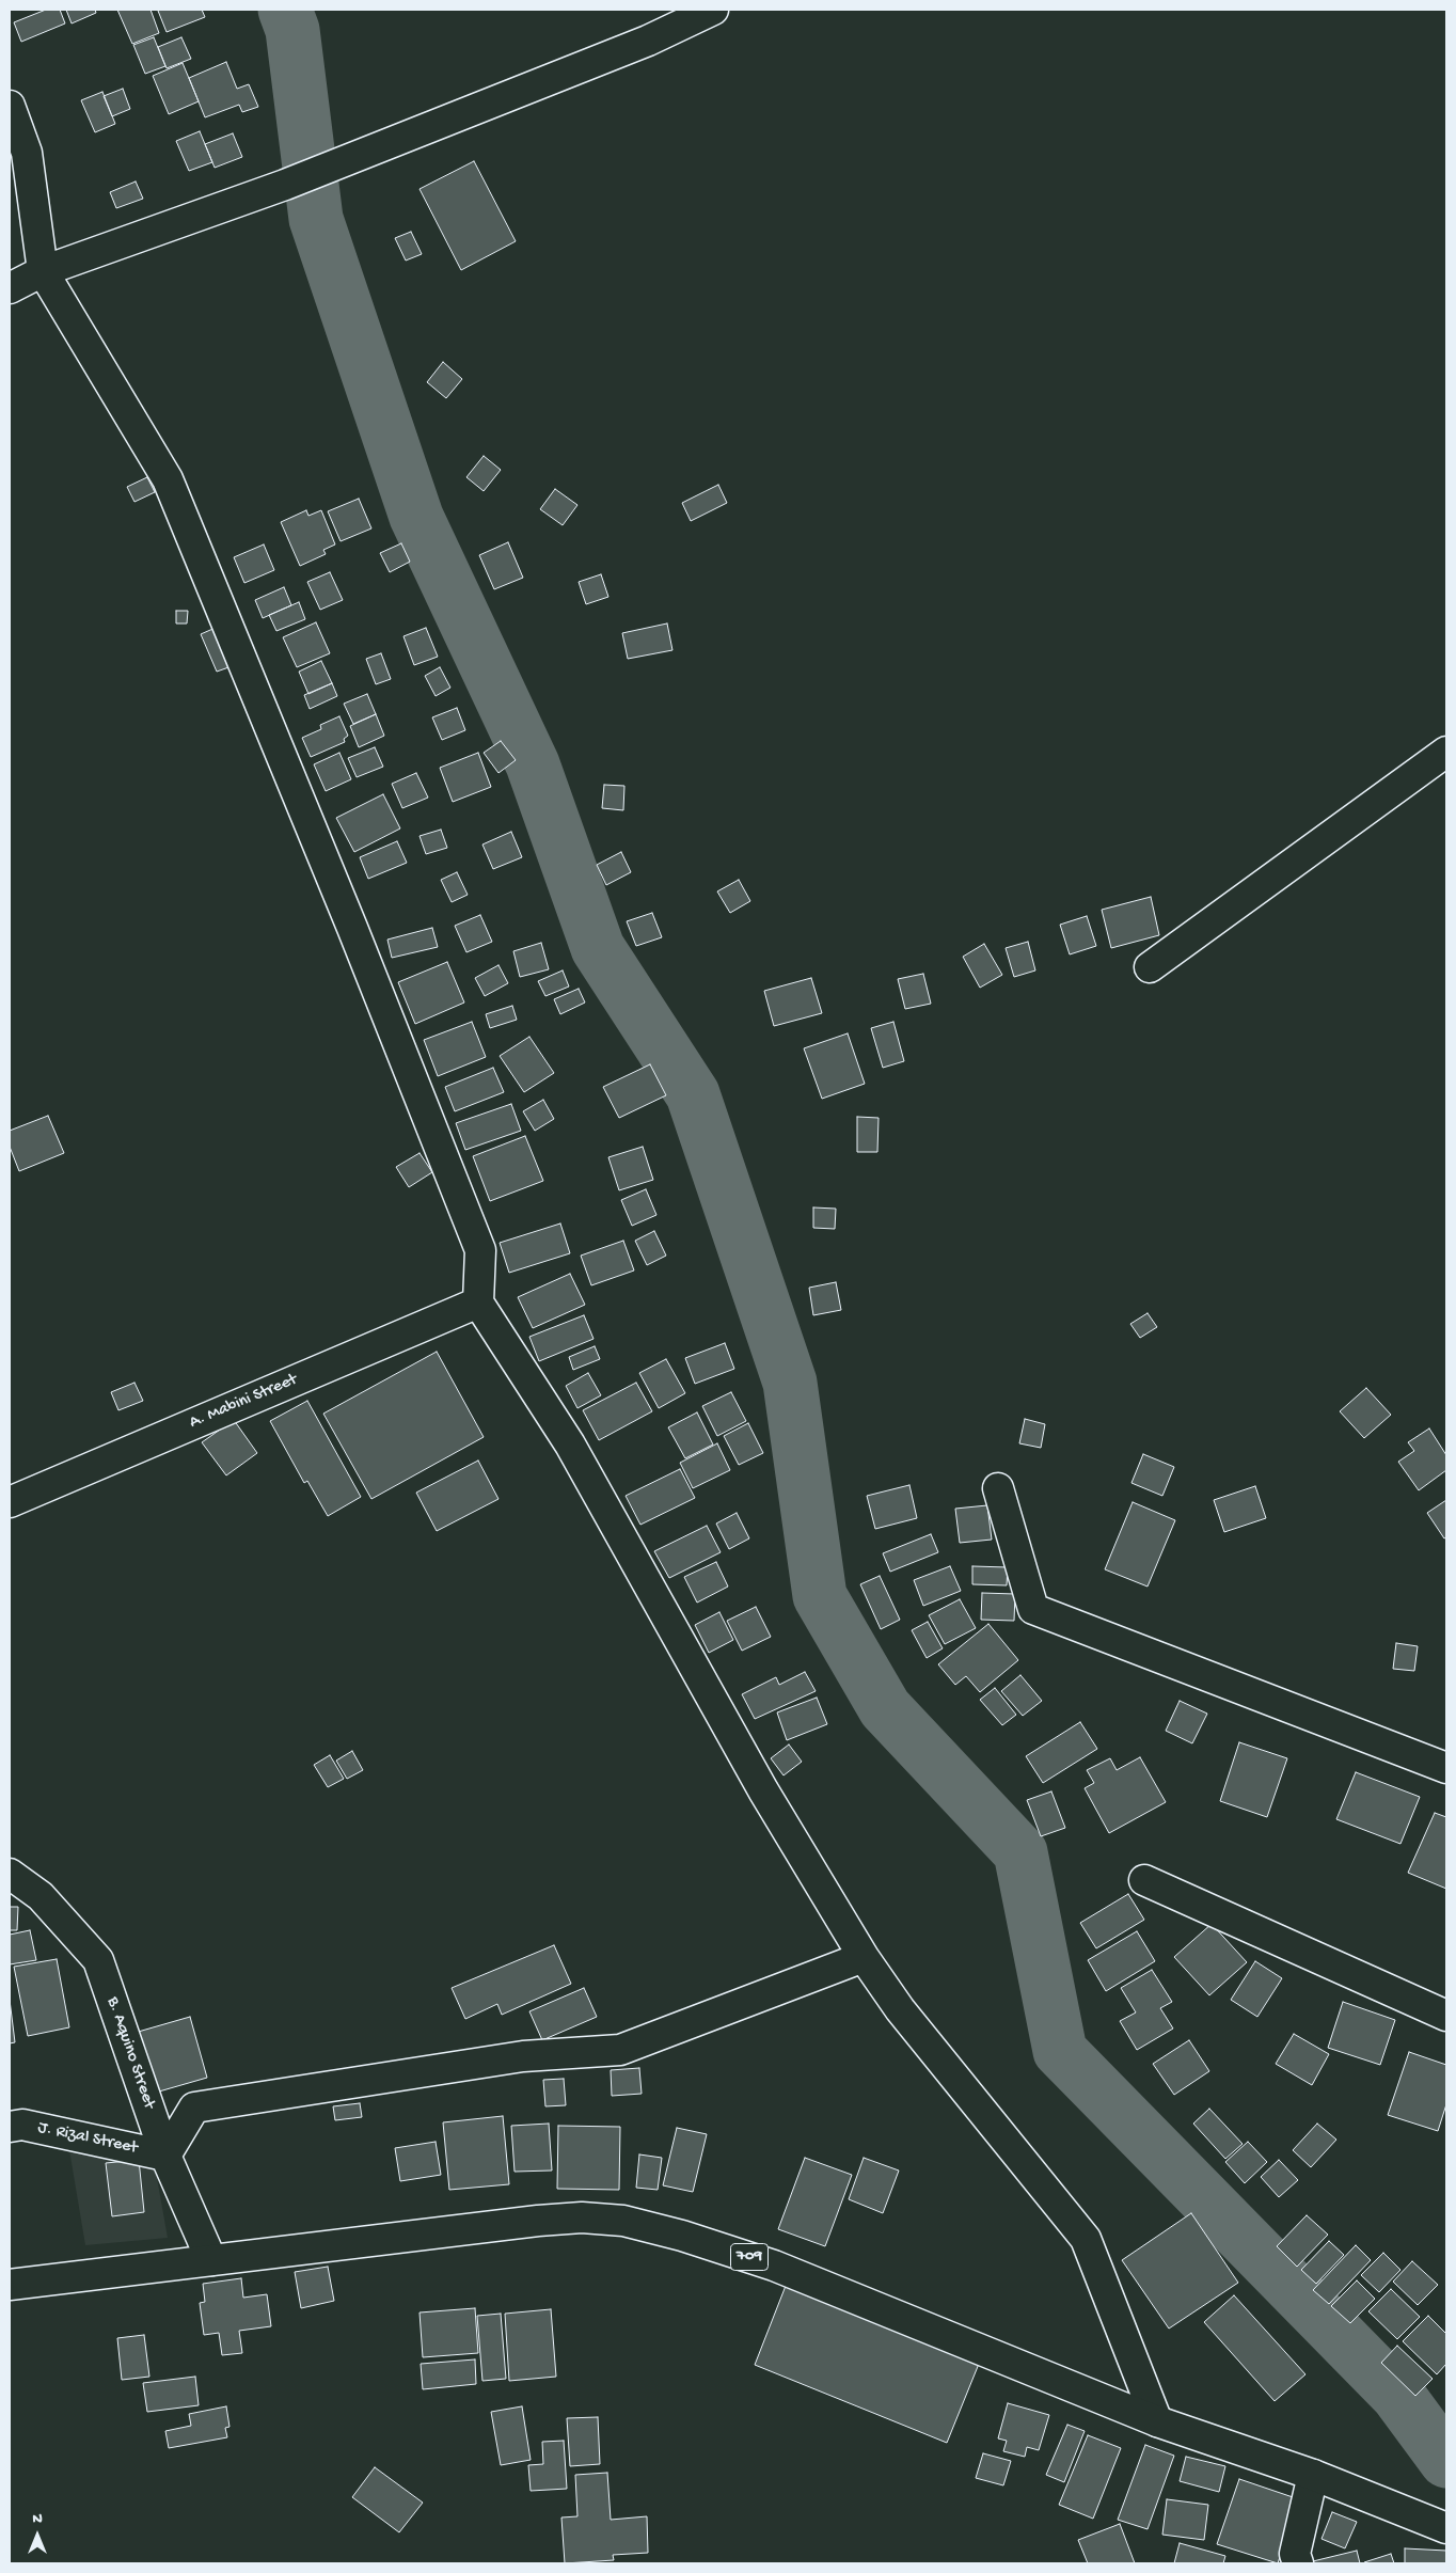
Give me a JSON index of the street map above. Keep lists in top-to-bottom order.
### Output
{
  "streets": {
    "street": [
      "A. Mabini Street",
      "B. Aquino Street",
      "J. Rizal Street",
      "709"
    ]
  },
  "crossings": [
    ["B. Aquino Street", "J. Rizal Street"],
    ["B. Aquino Street", "709"]
  ],
  "north": "top"
}
